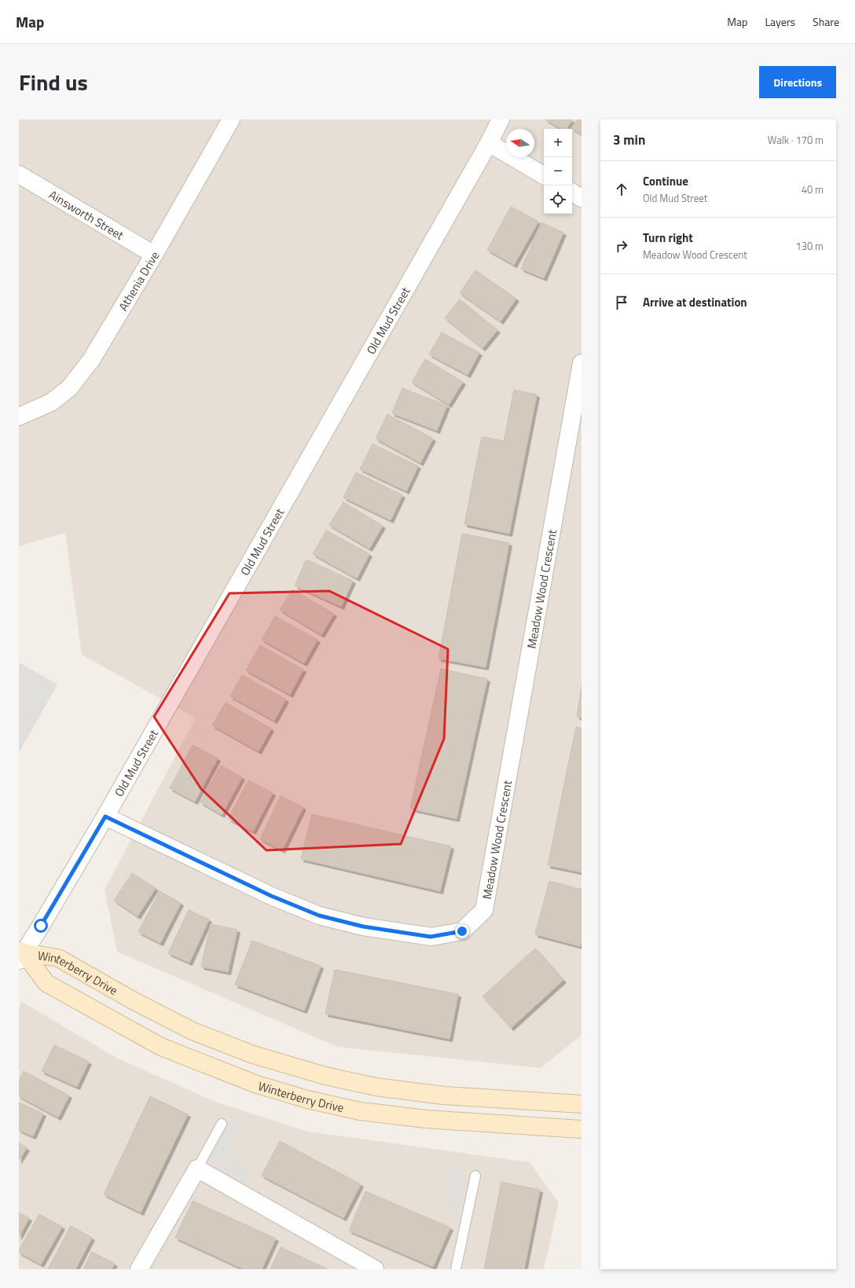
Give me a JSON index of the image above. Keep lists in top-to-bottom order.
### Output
{
  "streets": {
    "street": [
      "Ainsworth Street",
      "Athenia Drive",
      "Old Mud Street",
      "Meadow Wood Crescent",
      "Winterberry Drive"
    ]
  },
  "crossings": [
    ["Ainsworth Street", "Athenia Drive"],
    ["Old Mud Street", "Meadow Wood Crescent"],
    ["Old Mud Street", "Winterberry Drive"]
  ],
  "north": "left",
  "page": {
    "header": "Map",
    "nav": ["Map", "Layers", "Share"],
    "title": "Find us",
    "buttons": "Directions",
    "heading": ["3 min", "Walk · 170 m"],
    "map_buttons": ["+", "−"],
    "list": [
      ["Continue", "Old Mud Street", "40 m"],
      ["Turn right", "Meadow Wood Crescent", "130 m"],
      "Arrive at destination"
    ]
  }
}
